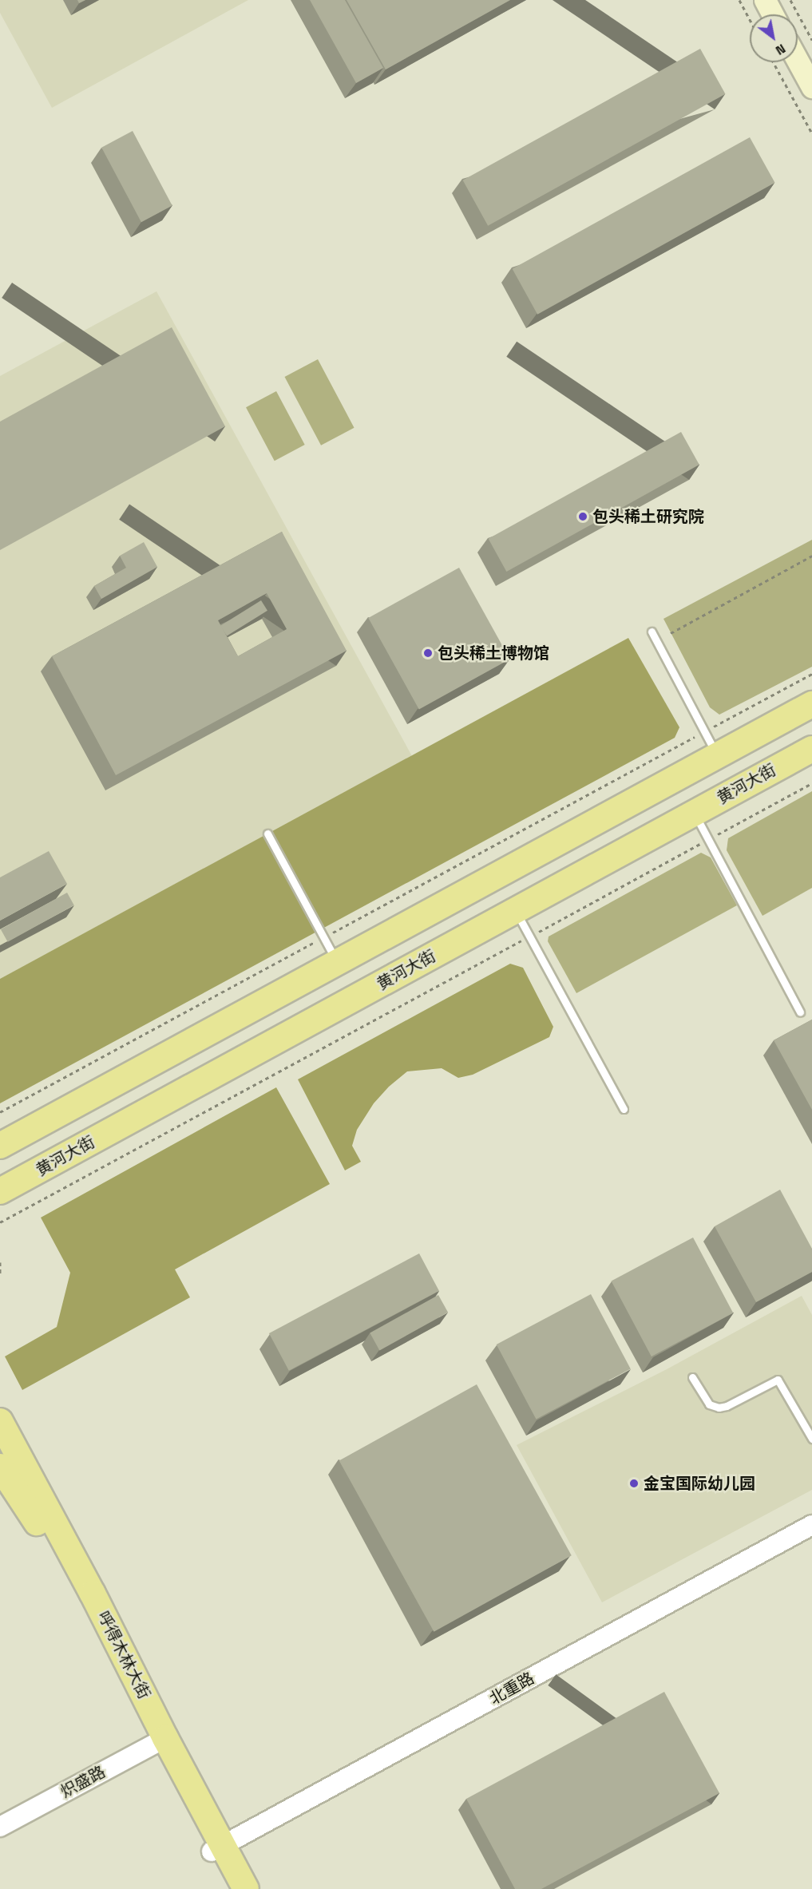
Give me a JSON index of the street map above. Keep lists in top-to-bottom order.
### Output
{
  "streets": {
    "main road": ["黄河大街", "呼得木林大街"],
    "street": ["北重路", "炽盛路"]
  },
  "crossings": [
    ["呼得木林大街", "北重路"],
    ["呼得木林大街", "炽盛路"]
  ],
  "places": ["包头稀土研究院", "包头稀土博物馆", "金宝国际幼儿园"],
  "north": "bottom right"
}
